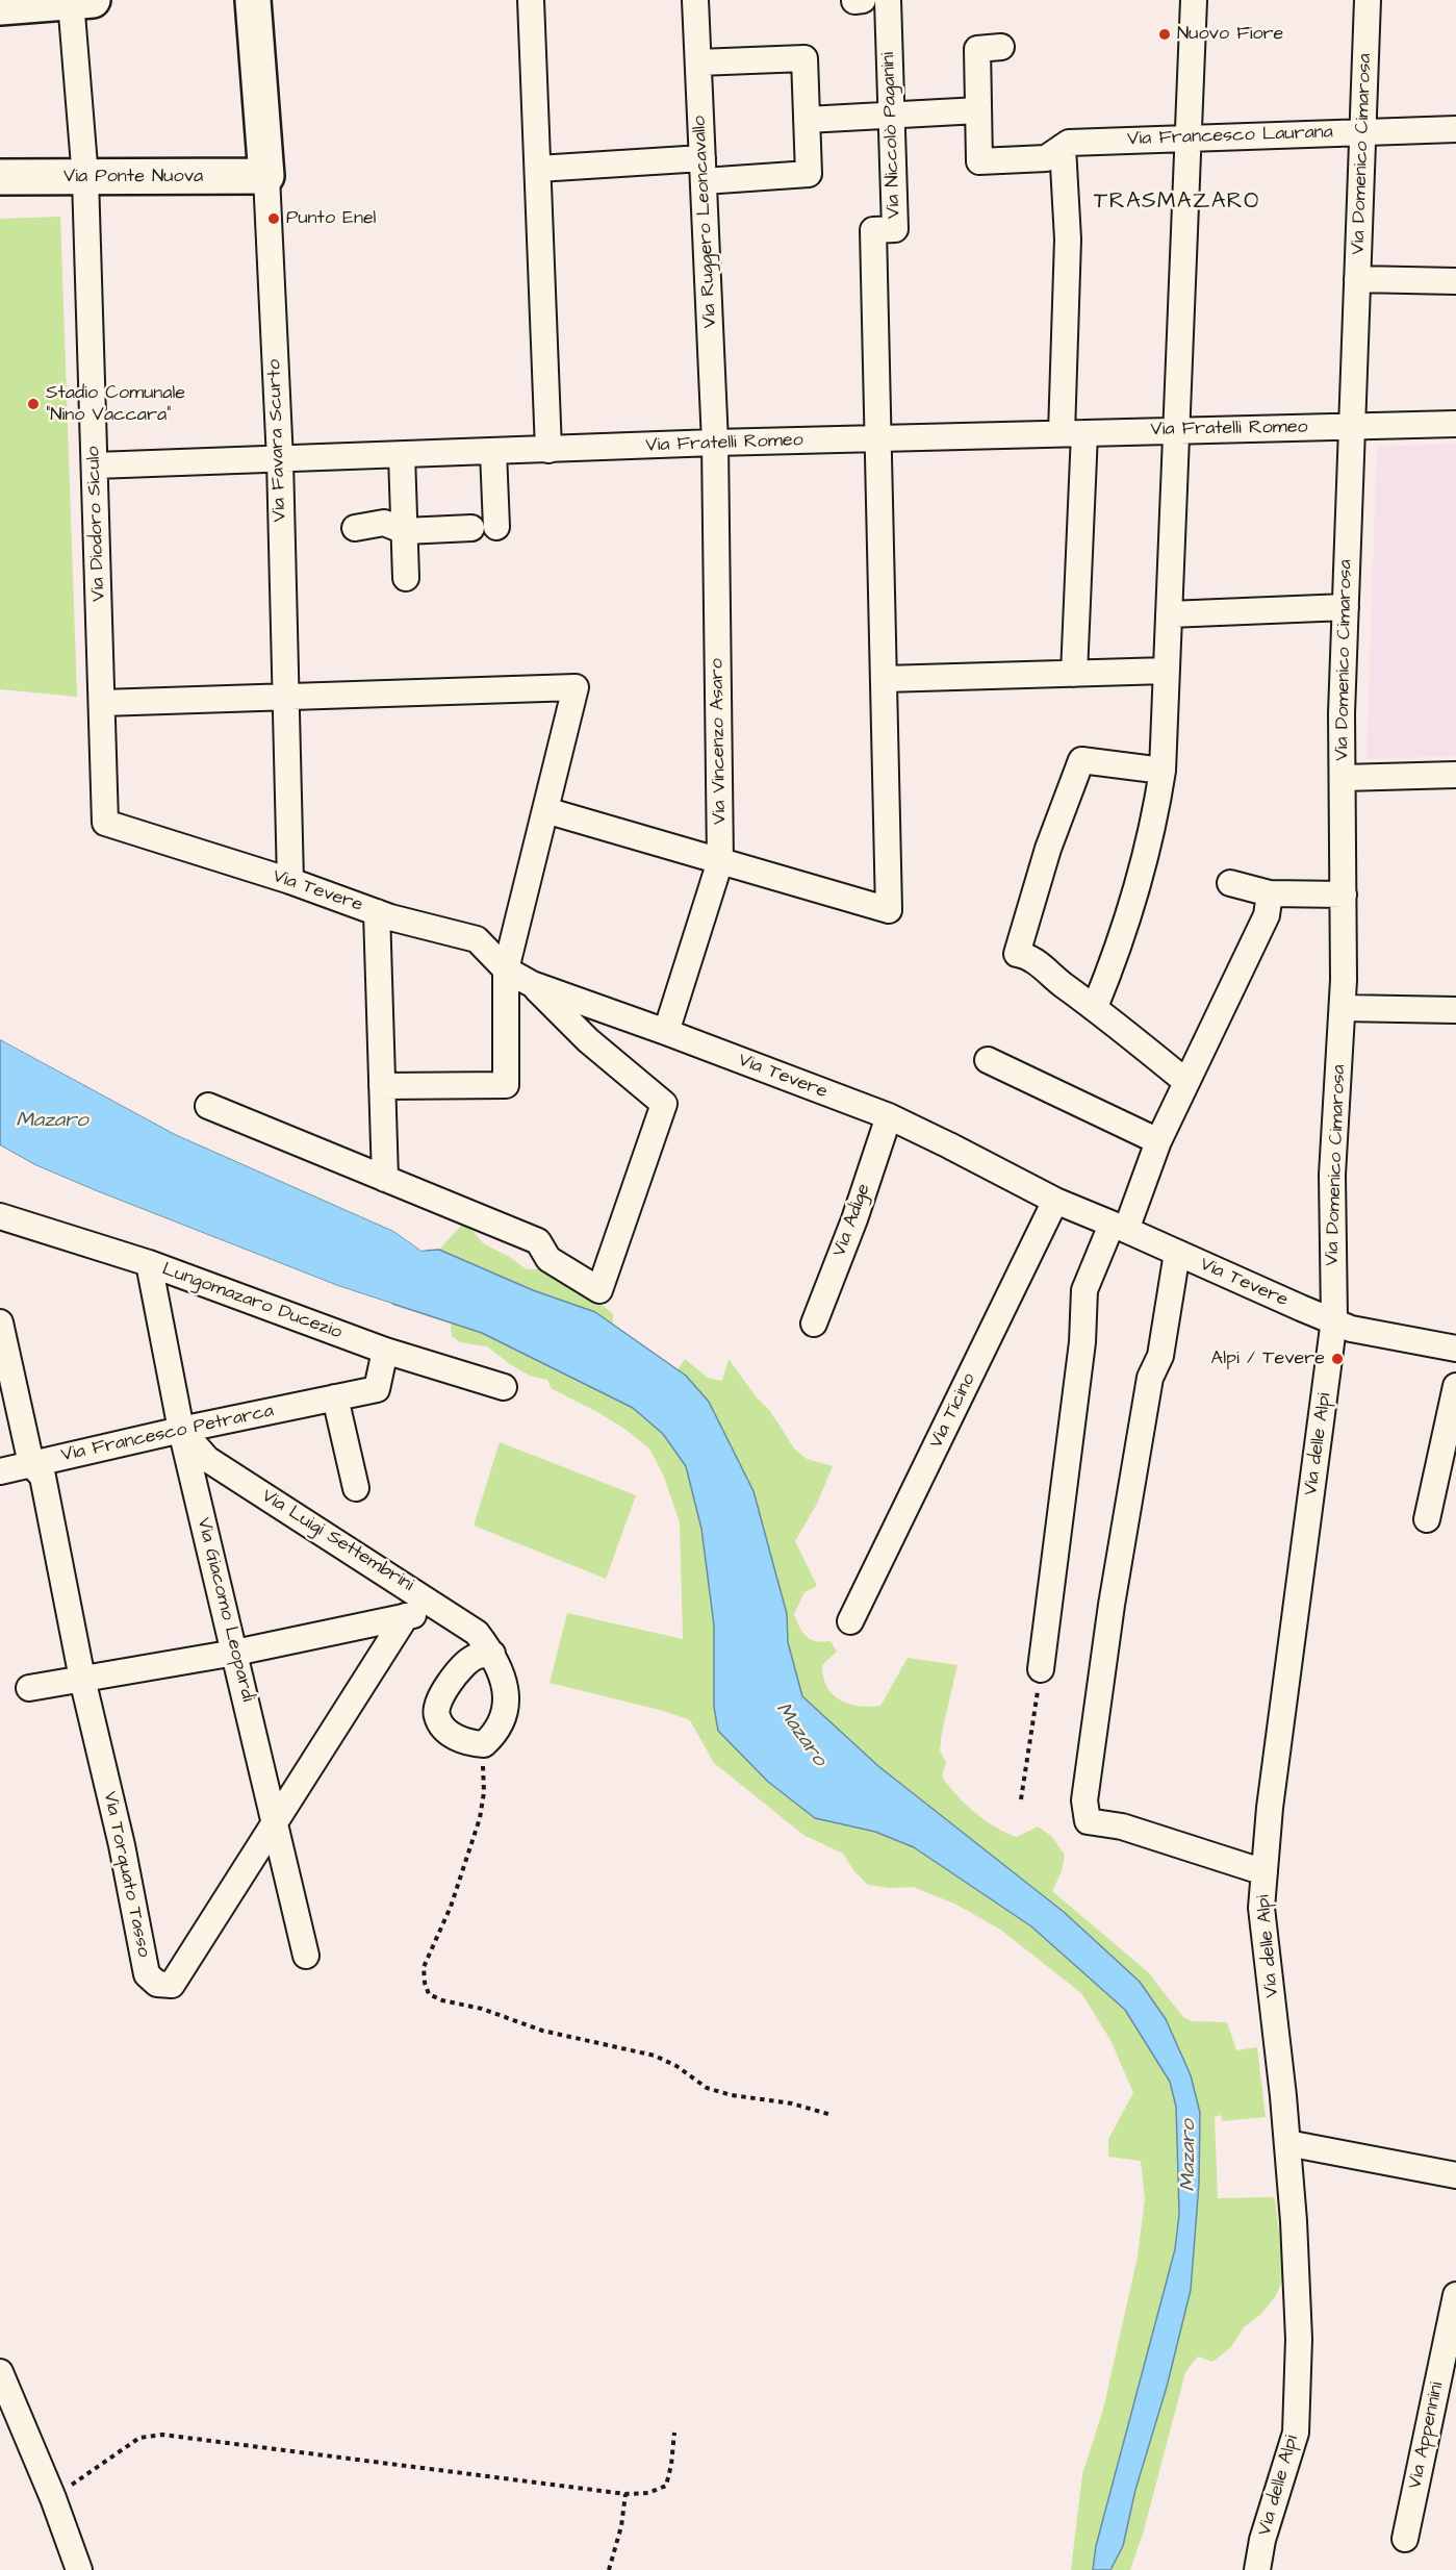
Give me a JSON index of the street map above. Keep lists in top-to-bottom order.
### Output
{
  "streets": {
    "main road": ["Via Ponte Nuova", "Via Favara Scurto"],
    "street": [
      "Via Niccolò Paganini",
      "Via Francesco Laurana",
      "Via Domenico Cimarosa",
      "Via Ruggero Leoncavallo",
      "Via Fratelli Romeo",
      "Via Diodoro Siculo",
      "Via Vincenzo Asaro",
      "Via Tevere",
      "Via Adige",
      "Lungomazaro Ducezio",
      "Via Ticino",
      "Via Francesco Petrarca",
      "Via delle Alpi",
      "Via Luigi Settembrini",
      "Via Giacomo Leopardi",
      "Via Torquato Tasso",
      "Via Appennini"
    ]
  },
  "crossings": [
    ["Via Niccolò Paganini", "Via Fratelli Romeo"],
    ["Via Francesco Laurana", "Via Domenico Cimarosa"],
    ["Via Domenico Cimarosa", "Via Fratelli Romeo"],
    ["Via Domenico Cimarosa", "Via Tevere"],
    ["Via Domenico Cimarosa", "Via delle Alpi"],
    ["Via Ponte Nuova", "Via Favara Scurto"],
    ["Via Ponte Nuova", "Via Diodoro Siculo"],
    ["Via Ruggero Leoncavallo", "Via Fratelli Romeo"],
    ["Via Ruggero Leoncavallo", "Via Vincenzo Asaro"],
    ["Via Fratelli Romeo", "Via Favara Scurto"],
    ["Via Fratelli Romeo", "Via Diodoro Siculo"],
    ["Via Fratelli Romeo", "Via Vincenzo Asaro"],
    ["Via Favara Scurto", "Via Tevere"],
    ["Via Diodoro Siculo", "Via Tevere"],
    ["Via Vincenzo Asaro", "Via Tevere"],
    ["Via Tevere", "Via Adige"],
    ["Via Tevere", "Via Ticino"],
    ["Via Tevere", "Via delle Alpi"],
    ["Lungomazaro Ducezio", "Via Francesco Petrarca"],
    ["Lungomazaro Ducezio", "Via Giacomo Leopardi"],
    ["Via Francesco Petrarca", "Via Luigi Settembrini"],
    ["Via Francesco Petrarca", "Via Giacomo Leopardi"],
    ["Via Francesco Petrarca", "Via Torquato Tasso"],
    ["Via Luigi Settembrini", "Via Giacomo Leopardi"],
    ["Via Giacomo Leopardi", "Via Torquato Tasso"]
  ],
  "districts": ["TRASMAZARO"],
  "water": ["Mazaro"],
  "places": [
    "Nuovo Fiore",
    "Punto Enel",
    "Stadio Comunale \"Nino Vaccara\"",
    "Alpi / Tevere"
  ]
}
